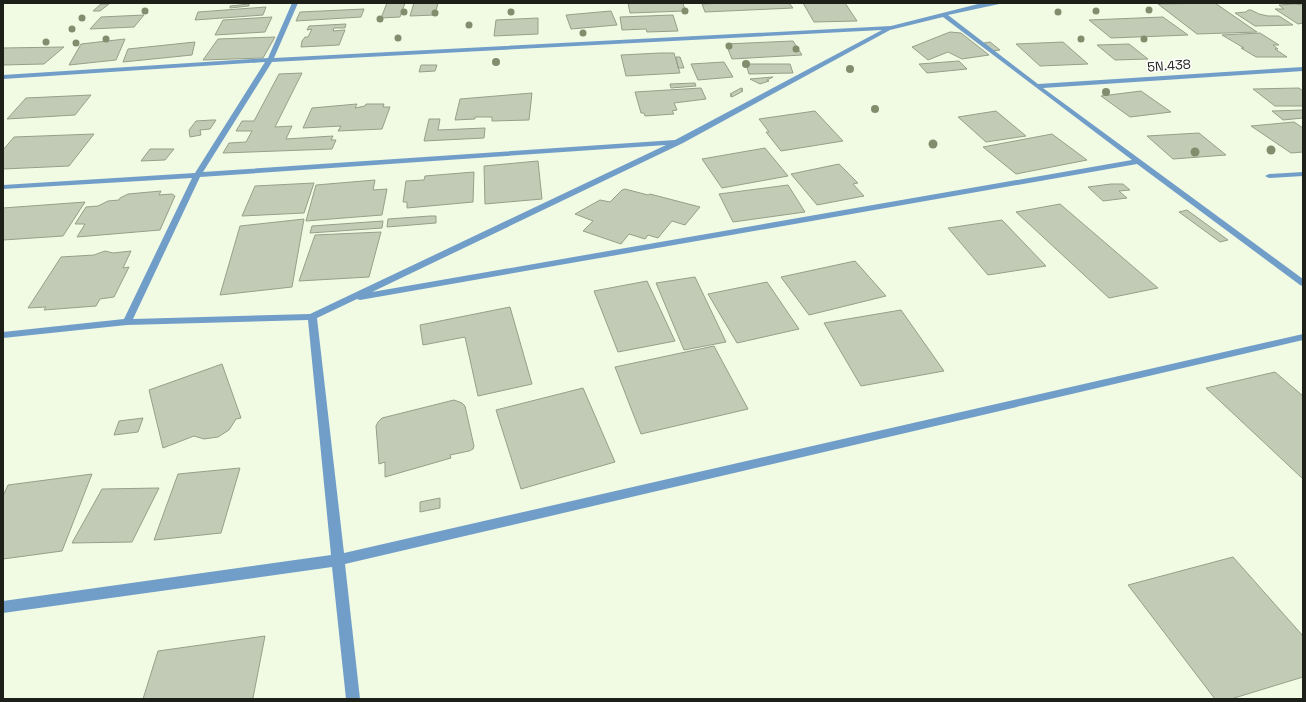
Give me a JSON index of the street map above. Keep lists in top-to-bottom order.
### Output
{
  "streets": {
    "street": ["5N.438"]
  }
}
